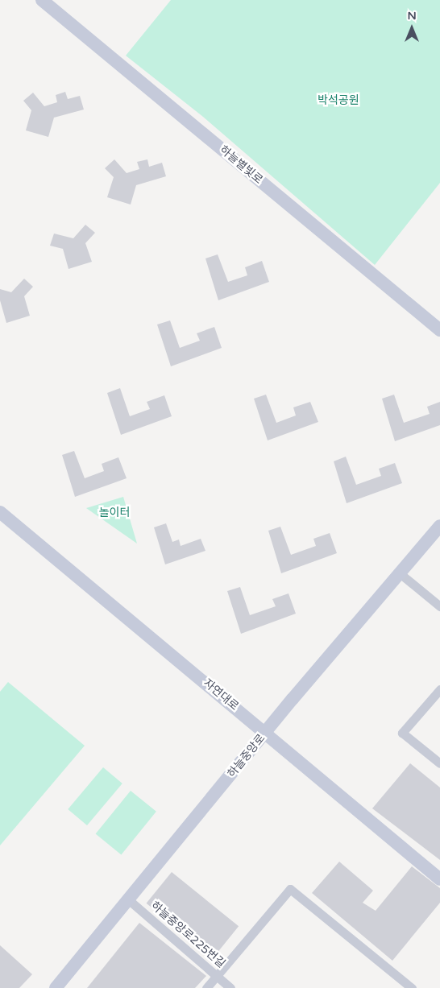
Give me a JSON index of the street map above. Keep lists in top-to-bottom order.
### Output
{
  "streets": {
    "street": [
      "하늘별빛로",
      "자연대로",
      "하늘중앙로",
      "하늘중앙로225번길"
    ]
  },
  "crossings": [
    ["자연대로", "하늘중앙로"],
    ["하늘중앙로", "하늘중앙로225번길"]
  ],
  "parks": ["박석공원", "놀이터"],
  "north": "top"
}
